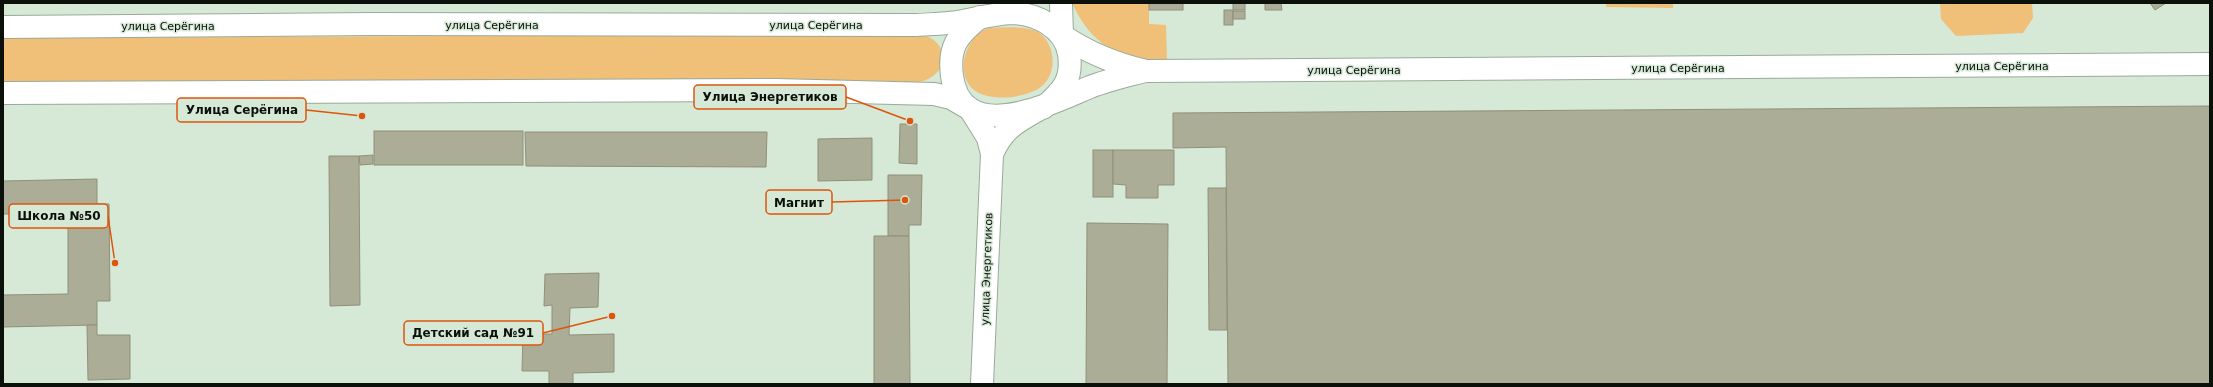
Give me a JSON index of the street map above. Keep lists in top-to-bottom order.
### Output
{
  "streets": {
    "main road": ["улица Серёгина", "улица Энергетиков"]
  },
  "places": [
    "Улица Серёгина",
    "Улица Энергетиков",
    "Магнит",
    "Школа №50",
    "Детский сад №91"
  ]
}
